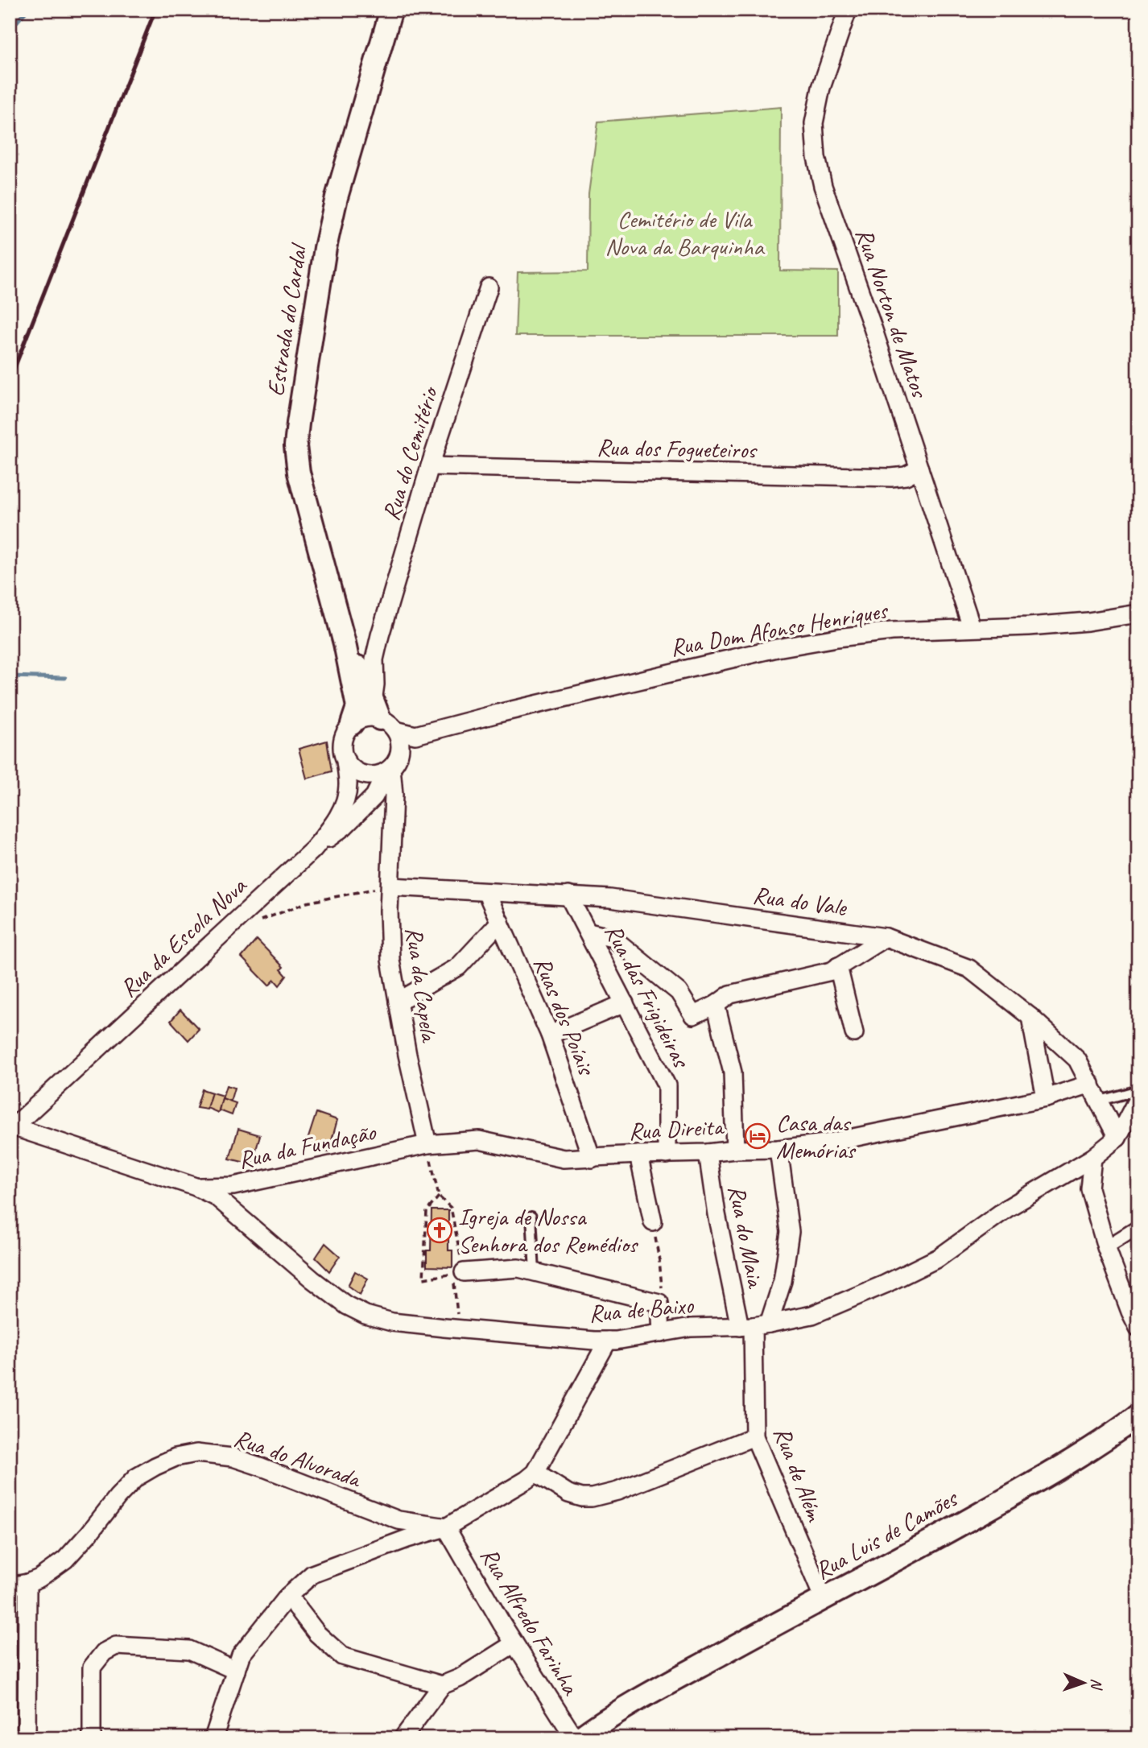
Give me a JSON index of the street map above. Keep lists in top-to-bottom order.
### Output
{
  "streets": {
    "street": [
      "Rua Norton de Matos",
      "Estrada do Cardal",
      "Rua dos Fogueteiros",
      "Rua do Cemitério",
      "Rua Dom Afonso Henriques",
      "Rua do Vale",
      "Rua da Escola Nova",
      "Rua da Capela",
      "Rua das Frigideiras",
      "Ruas dos Poíais",
      "Rua Direita",
      "Rua da Fundação",
      "Rua do Maia",
      "Rua de Baixo",
      "Rua do Alvorada",
      "Rua de Além",
      "Rua Luis de Camões",
      "Rua Alfredo Farinha"
    ]
  },
  "crossings": [
    ["Rua Norton de Matos", "Rua dos Fogueteiros"],
    ["Rua Norton de Matos", "Rua Dom Afonso Henriques"],
    ["Estrada do Cardal", "Rua do Cemitério"],
    ["Estrada do Cardal", "Rua Dom Afonso Henriques"],
    ["Estrada do Cardal", "Rua da Escola Nova"],
    ["Estrada do Cardal", "Rua da Capela"],
    ["Rua dos Fogueteiros", "Rua do Cemitério"],
    ["Rua do Cemitério", "Rua Dom Afonso Henriques"],
    ["Rua do Cemitério", "Rua da Escola Nova"],
    ["Rua do Cemitério", "Rua da Capela"],
    ["Rua Dom Afonso Henriques", "Rua da Escola Nova"],
    ["Rua Dom Afonso Henriques", "Rua da Capela"],
    ["Rua do Vale", "Rua da Capela"],
    ["Rua do Vale", "Rua das Frigideiras"],
    ["Rua do Vale", "Ruas dos Poíais"],
    ["Rua do Vale", "Rua Direita"],
    ["Rua do Vale", "Rua de Baixo"],
    ["Rua da Escola Nova", "Rua da Capela"],
    ["Rua da Capela", "Rua Direita"],
    ["Rua da Capela", "Rua da Fundação"],
    ["Rua das Frigideiras", "Rua Direita"],
    ["Ruas dos Poíais", "Rua Direita"],
    ["Rua Direita", "Rua da Fundação"],
    ["Rua Direita", "Rua do Maia"],
    ["Rua da Fundação", "Rua de Baixo"],
    ["Rua do Maia", "Rua de Baixo"],
    ["Rua do Maia", "Rua de Além"],
    ["Rua de Baixo", "Rua de Além"],
    ["Rua do Alvorada", "Rua Alfredo Farinha"],
    ["Rua de Além", "Rua Luis de Camões"],
    ["Rua Luis de Camões", "Rua Alfredo Farinha"]
  ],
  "parks": ["Cemitério de Vila Nova da Barquinha"],
  "places": {
    "hotel": ["Casa das Memórias"],
    "church": ["Igreja de Nossa Senhora dos Remédios"]
  },
  "north": "right"
}
